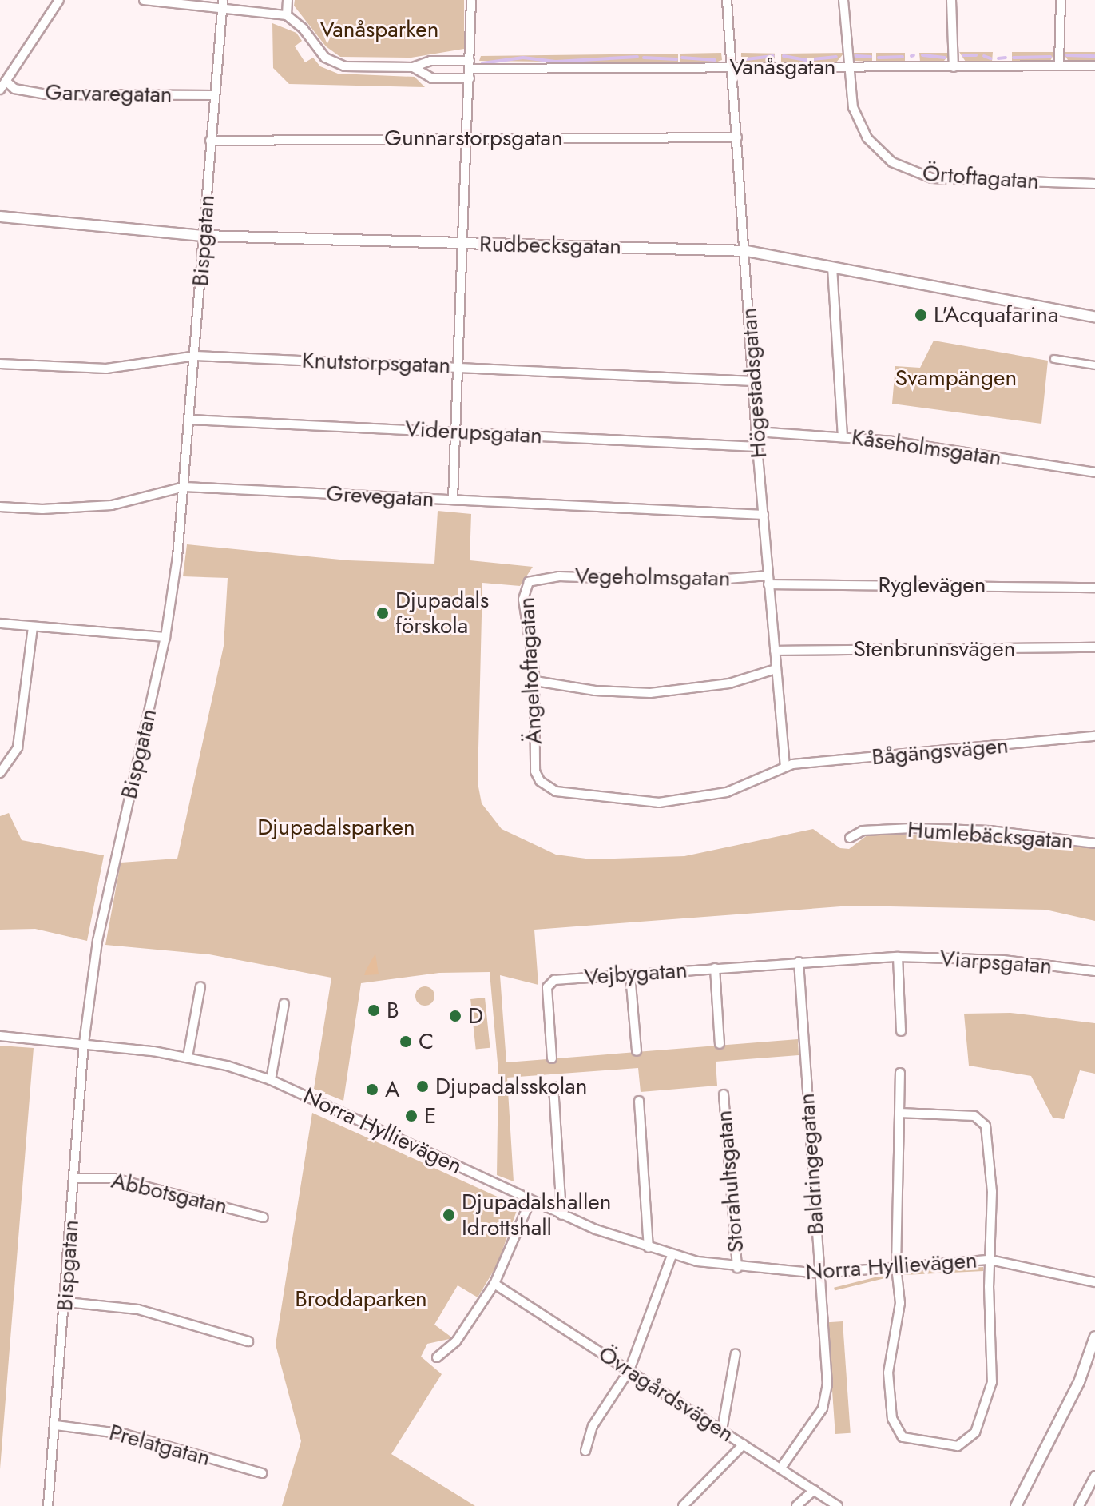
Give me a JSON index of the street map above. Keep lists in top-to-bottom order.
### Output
{
  "streets": {
    "street": [
      "Vanåsgatan",
      "Garvaregatan",
      "Gunnarstorpsgatan",
      "Örtoftagatan",
      "Bispgatan",
      "Rudbecksgatan",
      "Knutstorpsgatan",
      "Högestadsgatan",
      "Viderupsgatan",
      "Kåseholmsgatan",
      "Grevegatan",
      "Vegeholmsgatan",
      "Ryglevägen",
      "Stenbrunnsvägen",
      "Ängeltoftagatan",
      "Bågängsvägen",
      "Humlebäcksgatan",
      "Viarpsgatan",
      "Vejbygatan",
      "Norra Hyllievägen",
      "Baldringegatan",
      "Storahultsgatan",
      "Abbotsgatan",
      "Övragårdsvägen",
      "Prelatgatan"
    ]
  },
  "crossings": [
    ["Vanåsgatan", "Örtoftagatan"],
    ["Vanåsgatan", "Högestadsgatan"],
    ["Garvaregatan", "Bispgatan"],
    ["Gunnarstorpsgatan", "Bispgatan"],
    ["Gunnarstorpsgatan", "Högestadsgatan"],
    ["Bispgatan", "Rudbecksgatan"],
    ["Bispgatan", "Knutstorpsgatan"],
    ["Bispgatan", "Viderupsgatan"],
    ["Bispgatan", "Grevegatan"],
    ["Bispgatan", "Norra Hyllievägen"],
    ["Bispgatan", "Abbotsgatan"],
    ["Bispgatan", "Prelatgatan"],
    ["Rudbecksgatan", "Högestadsgatan"],
    ["Knutstorpsgatan", "Högestadsgatan"],
    ["Högestadsgatan", "Viderupsgatan"],
    ["Högestadsgatan", "Kåseholmsgatan"],
    ["Högestadsgatan", "Grevegatan"],
    ["Högestadsgatan", "Vegeholmsgatan"],
    ["Högestadsgatan", "Ryglevägen"],
    ["Högestadsgatan", "Stenbrunnsvägen"],
    ["Högestadsgatan", "Ängeltoftagatan"],
    ["Högestadsgatan", "Bågängsvägen"],
    ["Vegeholmsgatan", "Ryglevägen"],
    ["Vegeholmsgatan", "Ängeltoftagatan"],
    ["Ängeltoftagatan", "Bågängsvägen"],
    ["Viarpsgatan", "Vejbygatan"],
    ["Viarpsgatan", "Baldringegatan"],
    ["Vejbygatan", "Baldringegatan"],
    ["Norra Hyllievägen", "Baldringegatan"],
    ["Norra Hyllievägen", "Storahultsgatan"],
    ["Baldringegatan", "Övragårdsvägen"]
  ],
  "parks": [
    "Vanåsparken",
    "Svampängen",
    "Djupadalsparken",
    "Broddaparken"
  ],
  "places": [
    "L'Acquafarina",
    "Djupadals förskola",
    "B",
    "D",
    "C",
    "Djupadalsskolan",
    "A",
    "E",
    "Djupadalshallen Idrottshall"
  ]
}
